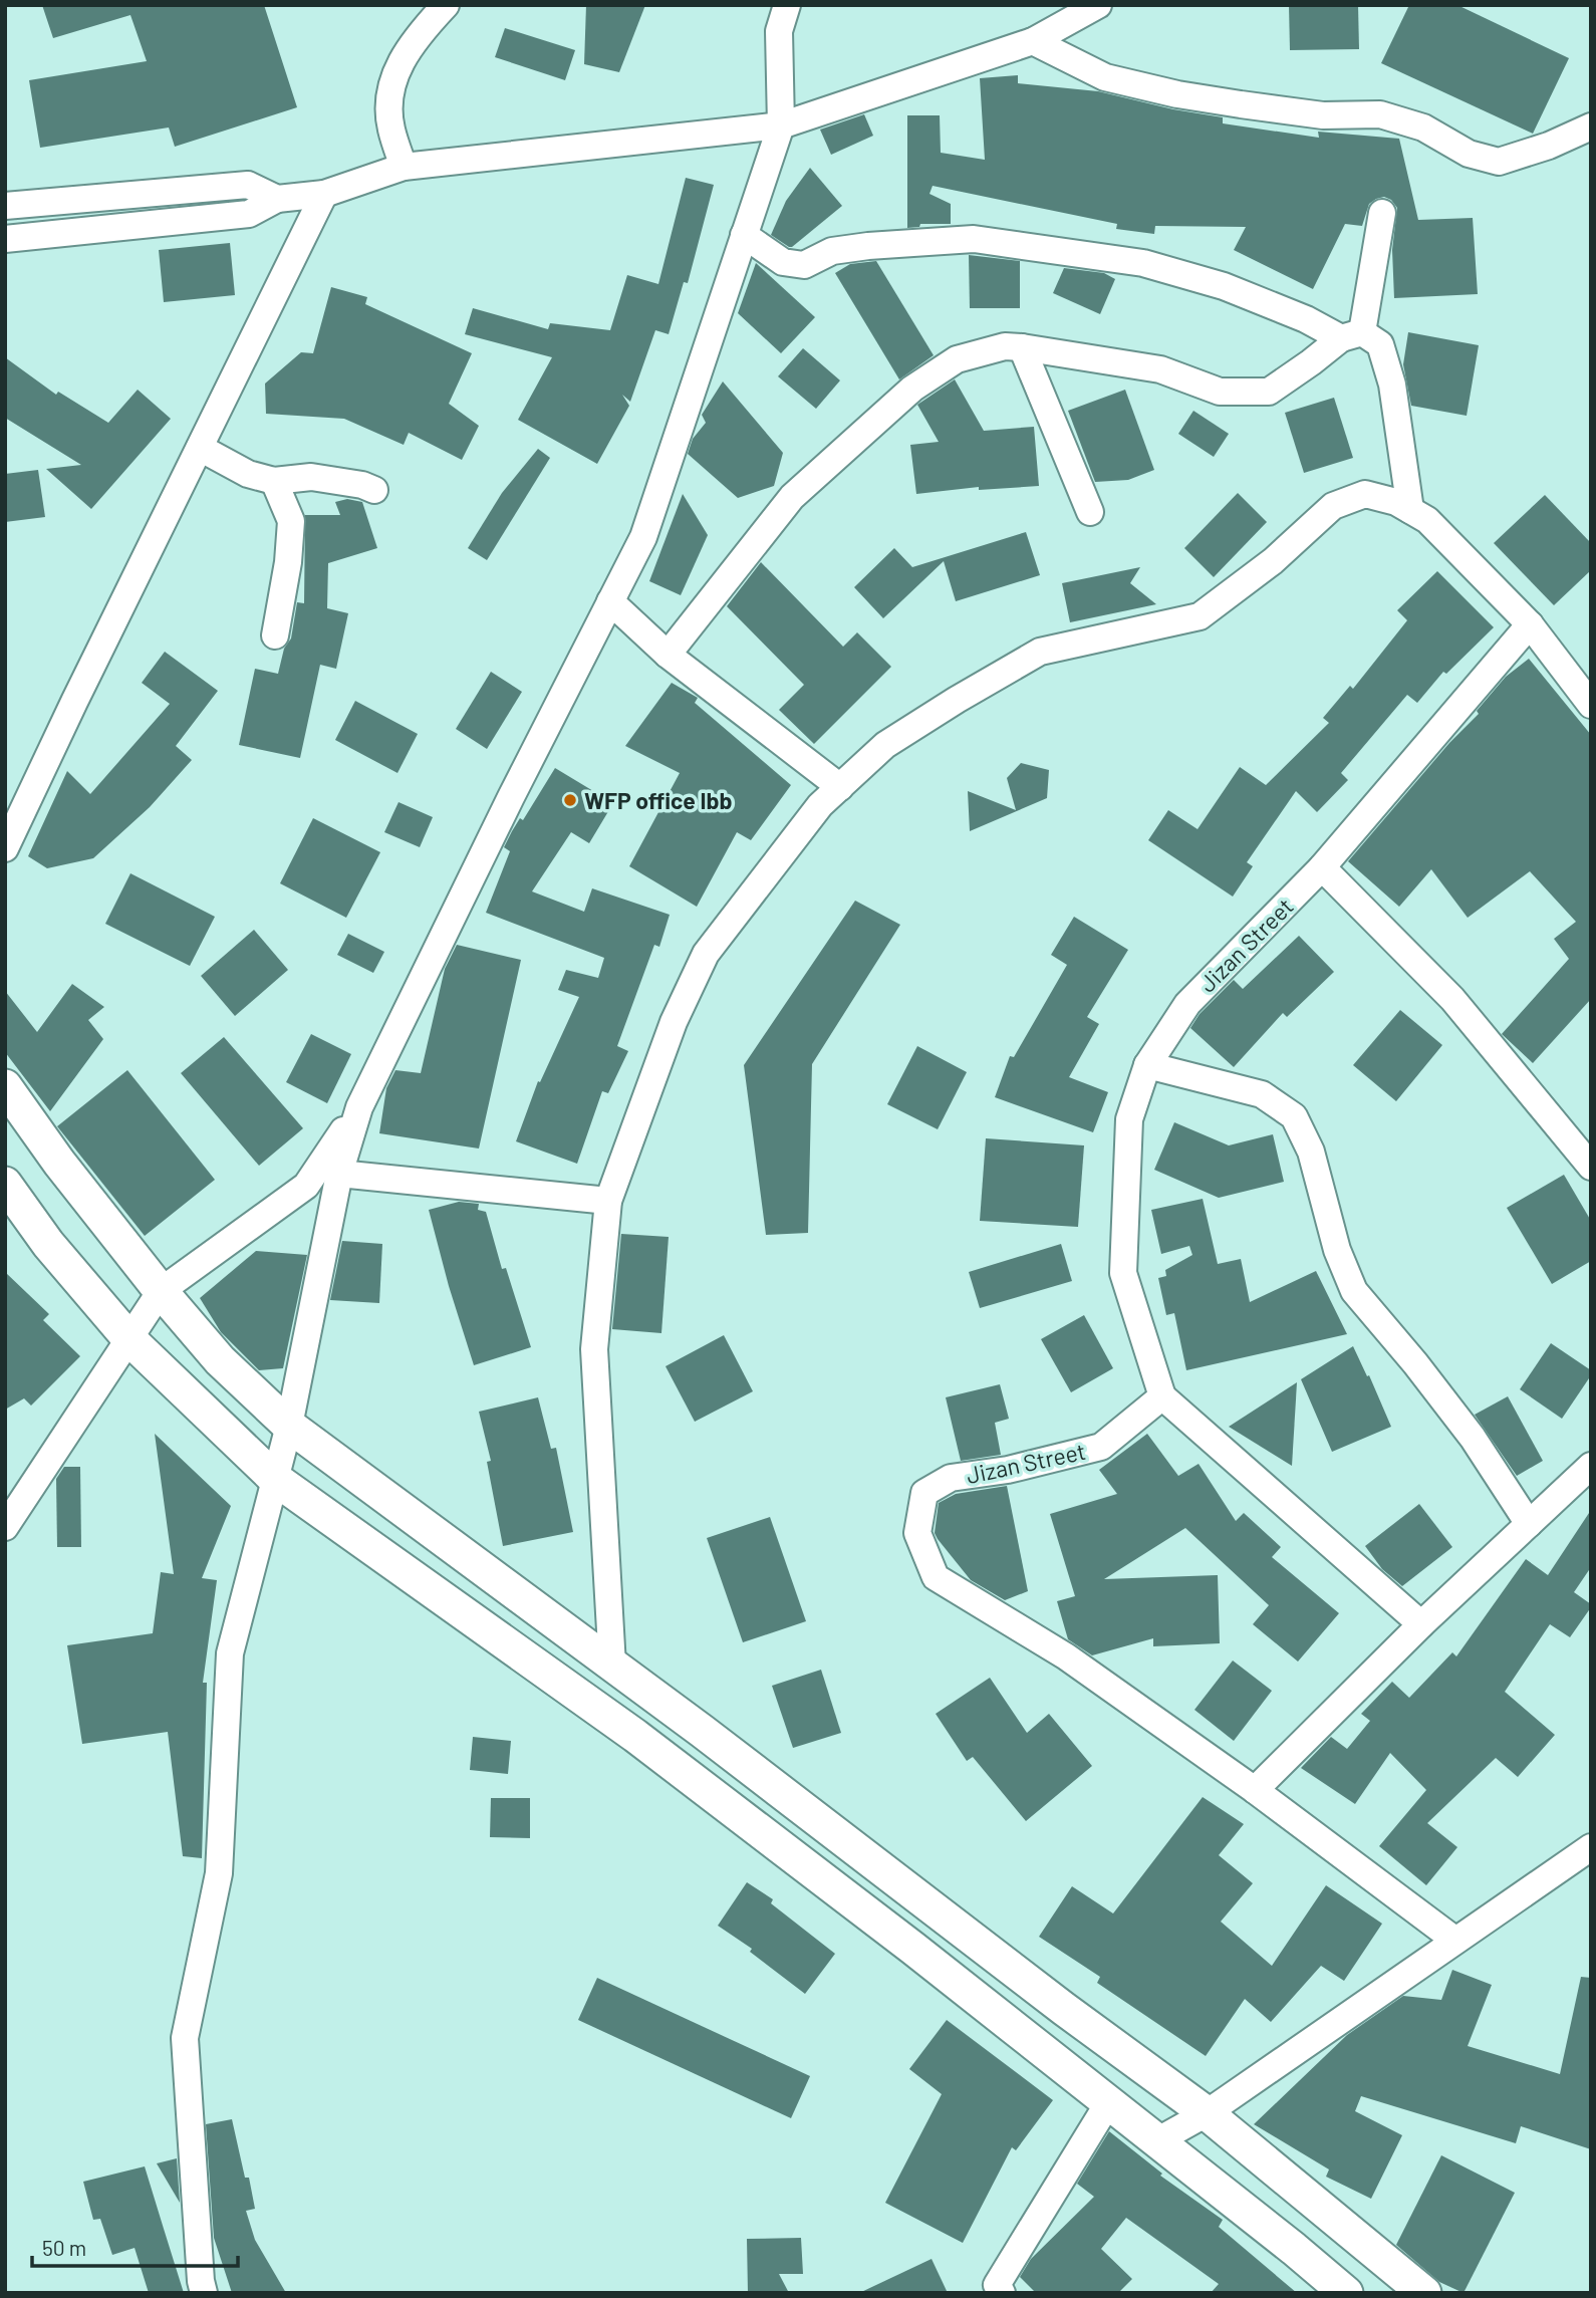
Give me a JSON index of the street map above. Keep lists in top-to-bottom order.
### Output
{
  "streets": {
    "street": ["Jizan Street"]
  },
  "places": ["WFP office Ibb"],
  "scale_bar": "50 m"
}
